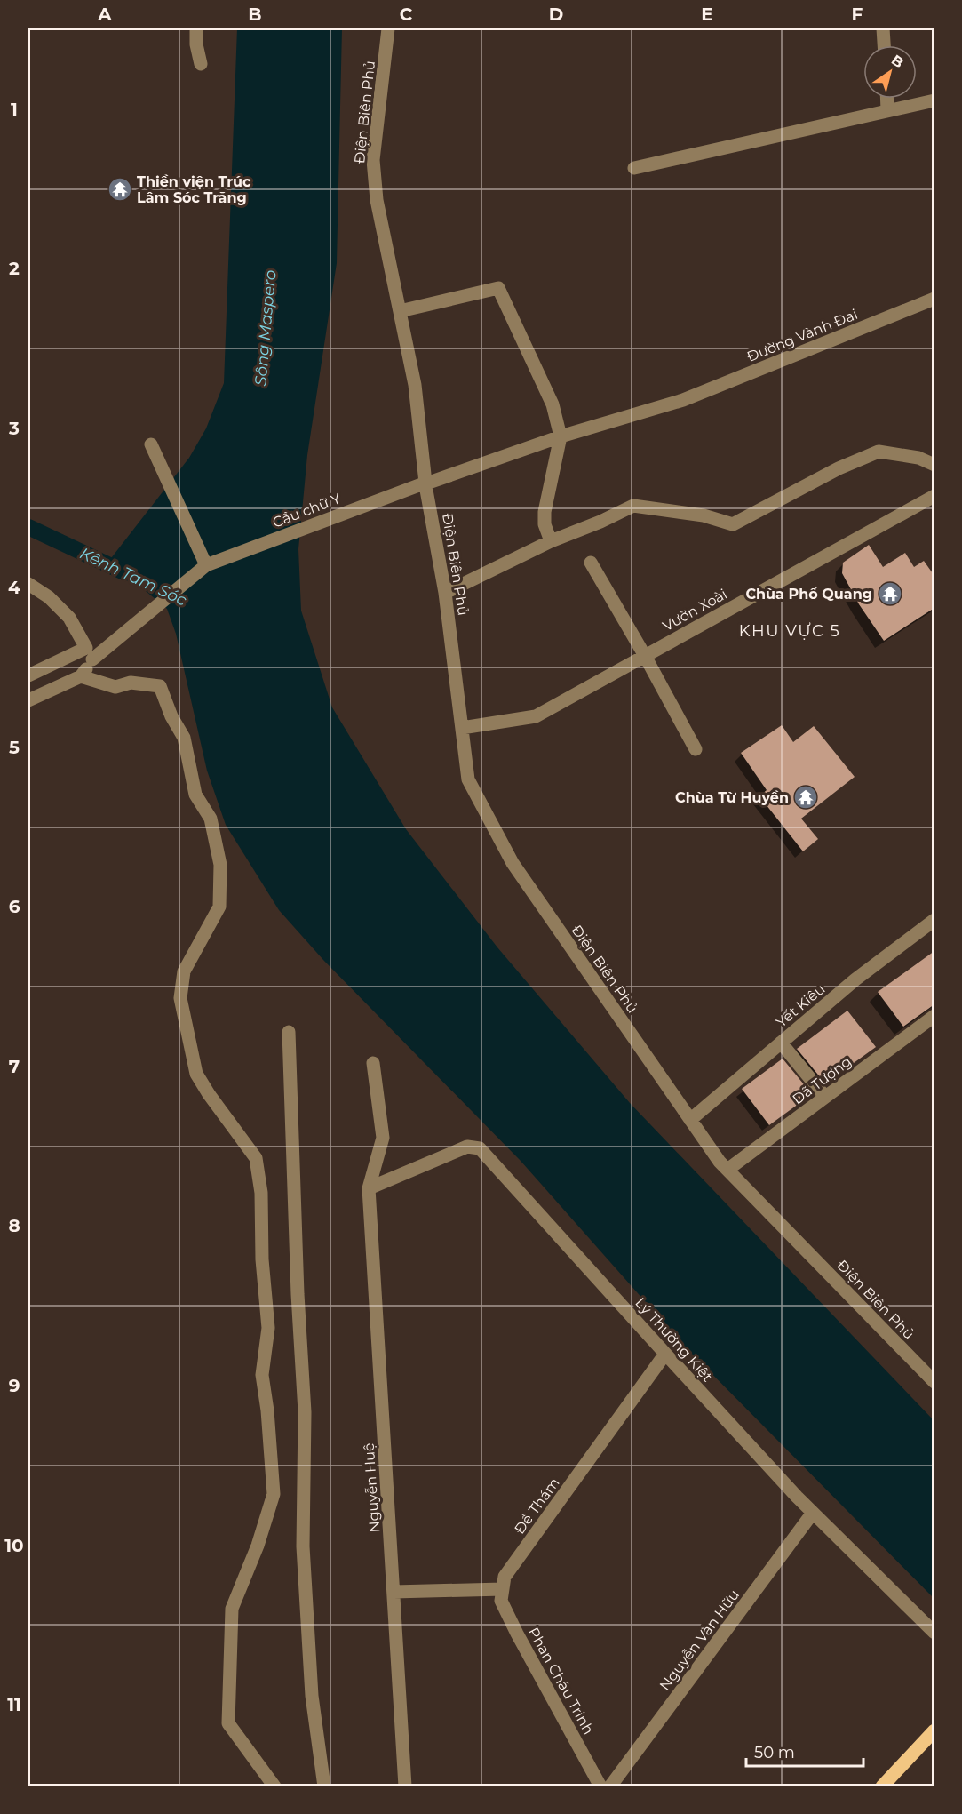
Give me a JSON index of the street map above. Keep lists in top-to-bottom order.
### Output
{
  "streets": {
    "street": [
      "Điện Biên Phủ",
      "Đường Vành Đai",
      "Cầu chữ Y",
      "Vườn Xoài",
      "Yết Kiêu",
      "Dã Tượng",
      "Lý Thường Kiệt",
      "Nguyễn Huệ",
      "Đề Thám",
      "Nguyễn Văn Hữu",
      "Phan Châu Trinh"
    ]
  },
  "crossings": [
    ["Điện Biên Phủ", "Cầu chữ Y"],
    ["Điện Biên Phủ", "Vườn Xoài"],
    ["Điện Biên Phủ", "Yết Kiêu"],
    ["Điện Biên Phủ", "Dã Tượng"],
    ["Đường Vành Đai", "Cầu chữ Y"],
    ["Lý Thường Kiệt", "Nguyễn Huệ"],
    ["Lý Thường Kiệt", "Đề Thám"],
    ["Lý Thường Kiệt", "Nguyễn Văn Hữu"],
    ["Đề Thám", "Phan Châu Trinh"]
  ],
  "districts": ["KHU VỰC 5"],
  "water": ["Sông Maspero", "Kênh Tam Sóc"],
  "places": {
    "temple": ["Thiền viện Trúc Lâm Sóc Trăng", "Chùa Phổ Quang", "Chùa Từ Huyền"]
  },
  "scale_bar": "50 m",
  "north": "top right",
  "grid": {
    "columns": [
      "A",
      "B",
      "C",
      "D",
      "E",
      "F"
    ],
    "rows": [
      "1",
      "2",
      "3",
      "4",
      "5",
      "6",
      "7",
      "8",
      "9",
      "10",
      "11"
    ]
  }
}
